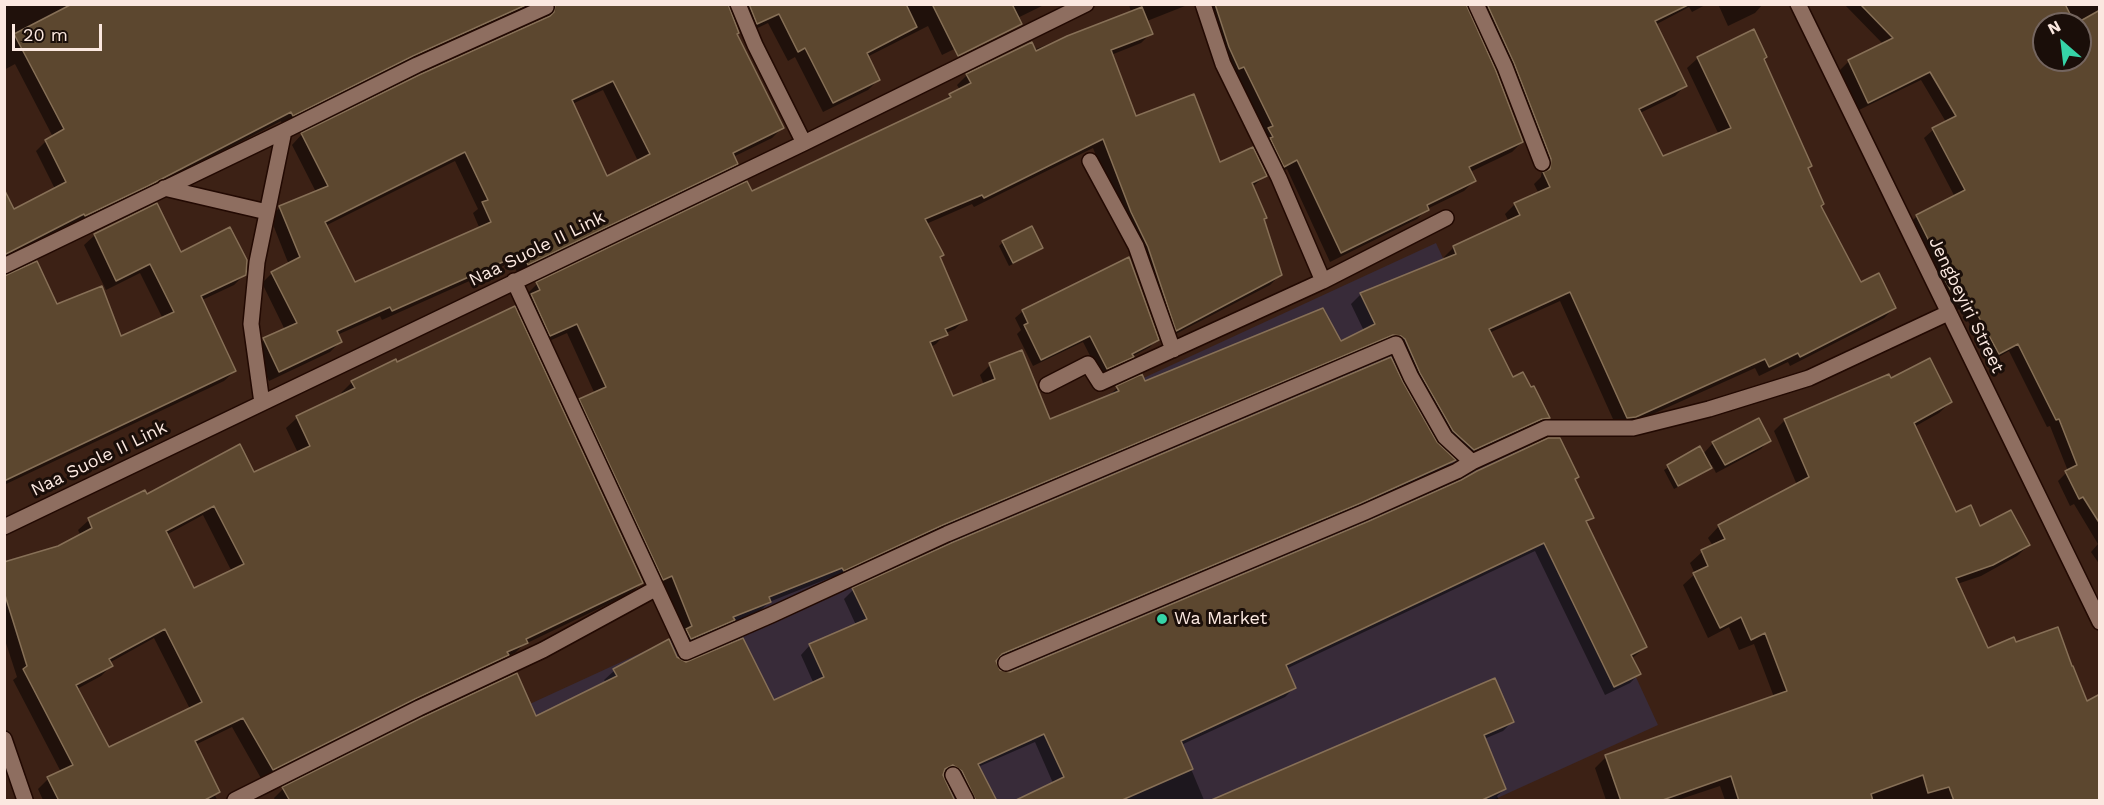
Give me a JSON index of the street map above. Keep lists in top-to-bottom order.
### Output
{
  "streets": {
    "street": ["Naa Suole II Link", "Jengbeyiri Street"]
  },
  "places": ["Wa Market"],
  "scale_bar": "20 m",
  "north": "top left"
}
